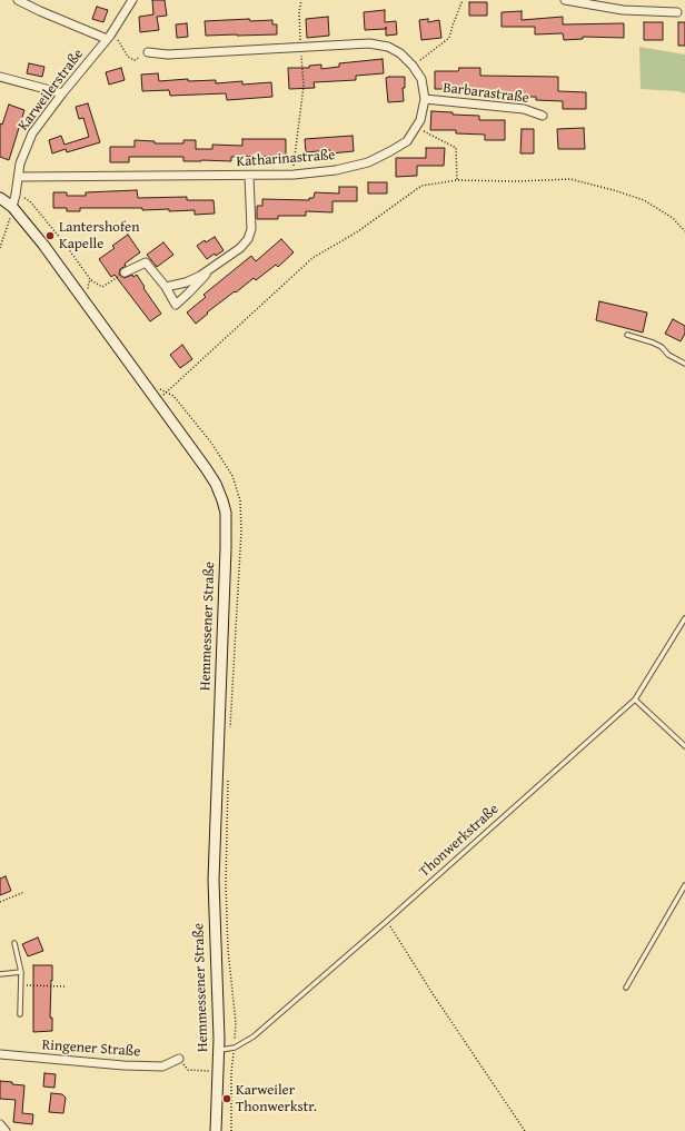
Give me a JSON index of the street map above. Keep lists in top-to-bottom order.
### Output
{
  "streets": {
    "main road": ["Hemmessener Straße"],
    "street": [
      "Karweilerstraße",
      "Barbarastraße",
      "Katharinastraße",
      "Ringener Straße"
    ],
    "lane": ["Thonwerkstraße"]
  },
  "crossings": [
    ["Karweilerstraße", "Katharinastraße"],
    ["Karweilerstraße", "Hemmessener Straße"],
    ["Barbarastraße", "Katharinastraße"],
    ["Hemmessener Straße", "Thonwerkstraße"]
  ],
  "places": ["Lantershofen Kapelle", "Karweiler Thonwerkstr."]
}
